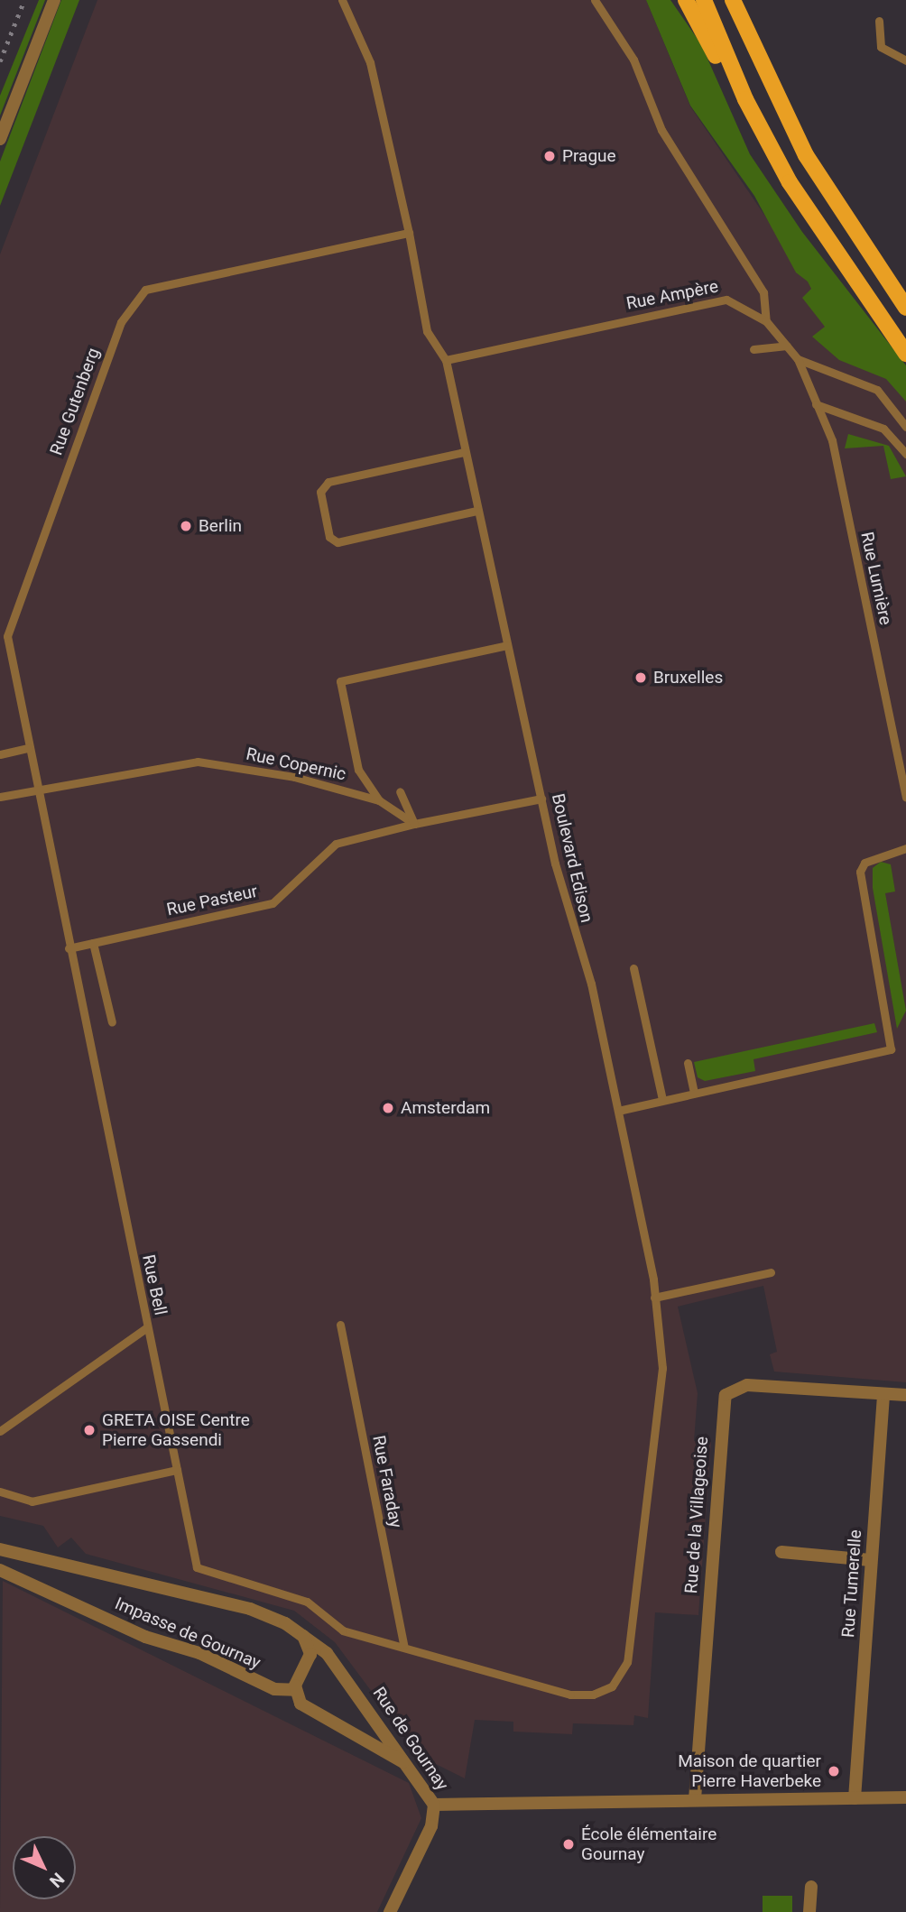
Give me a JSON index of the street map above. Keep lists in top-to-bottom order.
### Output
{
  "streets": {
    "street": [
      "Rue de la Villageoise",
      "Rue Tumerelle",
      "Impasse de Gournay",
      "Rue de Gournay"
    ],
    "lane": [
      "Rue Ampère",
      "Rue Gutenberg",
      "Rue Lumière",
      "Rue Copernic",
      "Boulevard Edison",
      "Rue Pasteur",
      "Rue Bell",
      "Rue Faraday"
    ]
  },
  "crossings": [
    ["Rue Ampère", "Rue Lumière"],
    ["Rue Ampère", "Boulevard Edison"],
    ["Rue Gutenberg", "Rue Copernic"],
    ["Rue Gutenberg", "Rue Bell"],
    ["Rue Copernic", "Rue Pasteur"],
    ["Rue Copernic", "Rue Bell"],
    ["Boulevard Edison", "Rue Bell"],
    ["Boulevard Edison", "Rue Faraday"],
    ["Rue Pasteur", "Rue Bell"],
    ["Rue Bell", "Rue Faraday"],
    ["Rue de la Villageoise", "Rue Tumerelle"],
    ["Rue de la Villageoise", "Rue de Gournay"],
    ["Rue Tumerelle", "Rue de Gournay"]
  ],
  "places": [
    "Prague",
    "Berlin",
    "Bruxelles",
    "Amsterdam",
    "GRETA OISE Centre Pierre Gassendi",
    "Maison de quartier Pierre Haverbeke",
    "École élémentaire Gournay"
  ],
  "north": "bottom right"
}
